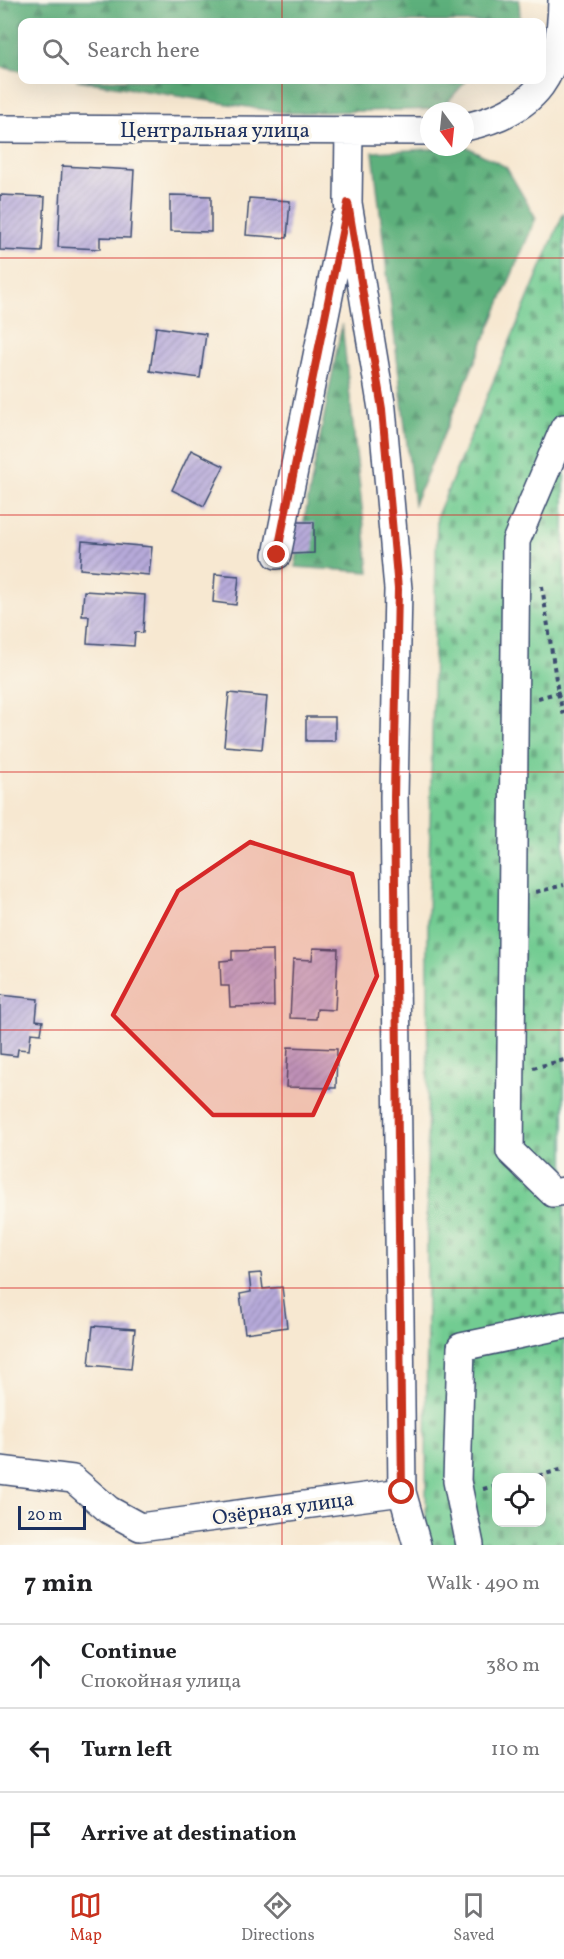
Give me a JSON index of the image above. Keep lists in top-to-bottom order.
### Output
{
  "streets": {
    "street": ["Центральная улица", "Озёрная улица"]
  },
  "scale_bar": "20 m",
  "north": "bottom",
  "page": {
    "search": "Search here",
    "scale": "20 m",
    "heading": ["7 min", "Walk · 490 m"],
    "list": [
      ["Continue", "Спокойная улица", "380 m"],
      ["Turn left", "110 m"],
      "Arrive at destination"
    ],
    "nav": ["Map", "Directions", "Saved"]
  }
}
